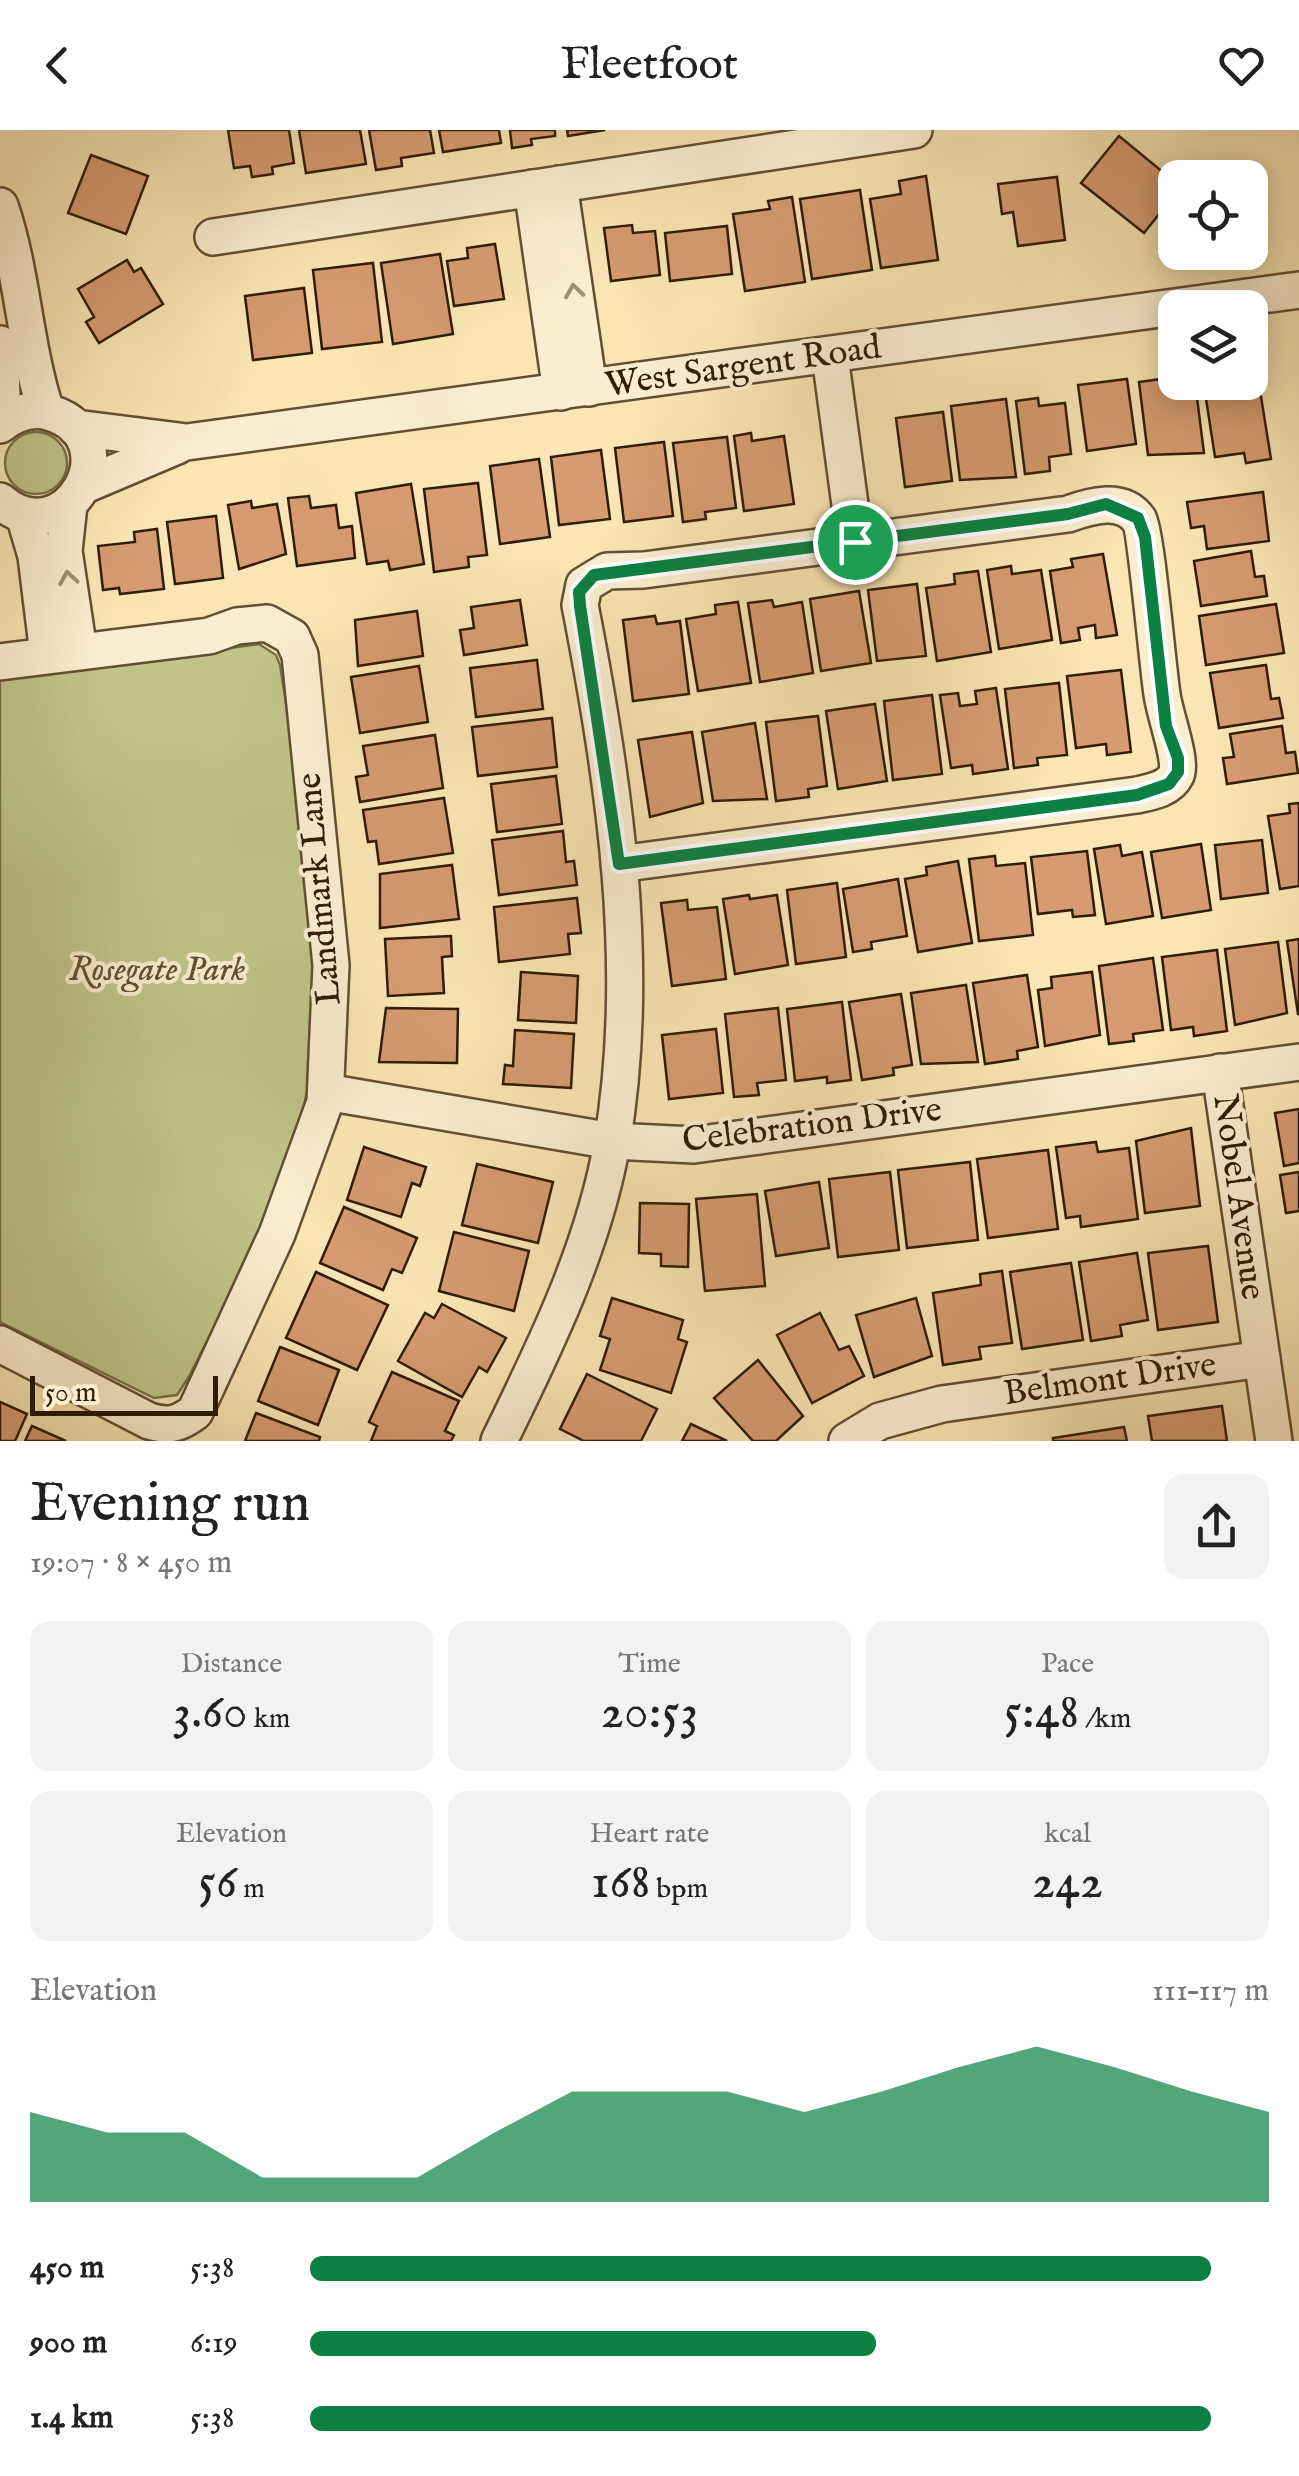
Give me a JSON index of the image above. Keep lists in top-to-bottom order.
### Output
{
  "streets": {
    "street": [
      "West Sargent Road",
      "Landmark Lane",
      "Celebration Drive",
      "Nobel Avenue",
      "Belmont Drive"
    ]
  },
  "crossings": [
    ["Landmark Lane", "Celebration Drive"],
    ["Celebration Drive", "Nobel Avenue"],
    ["Nobel Avenue", "Belmont Drive"]
  ],
  "parks": ["Rosegate Park"],
  "scale_bar": "50 m",
  "page": {
    "header": "Fleetfoot",
    "scale": "50 m",
    "heading": ["Evening run", "19:07 · 8 × 450 m"],
    "stats": [
      ["Distance", "3.60 km"],
      ["Time", "20:53"],
      ["Pace", "5:48 /km"],
      ["Elevation", "56 m"],
      ["Heart rate", "168 bpm"],
      ["kcal", "242"]
    ],
    "chart": ["Elevation", "111–117 m"],
    "list": [
      {
        "name": "450 m",
        "note": "5:38"
      },
      {
        "name": "900 m",
        "note": "6:19"
      },
      {
        "name": "1.4 km",
        "note": "5:38"
      }
    ]
  }
}
